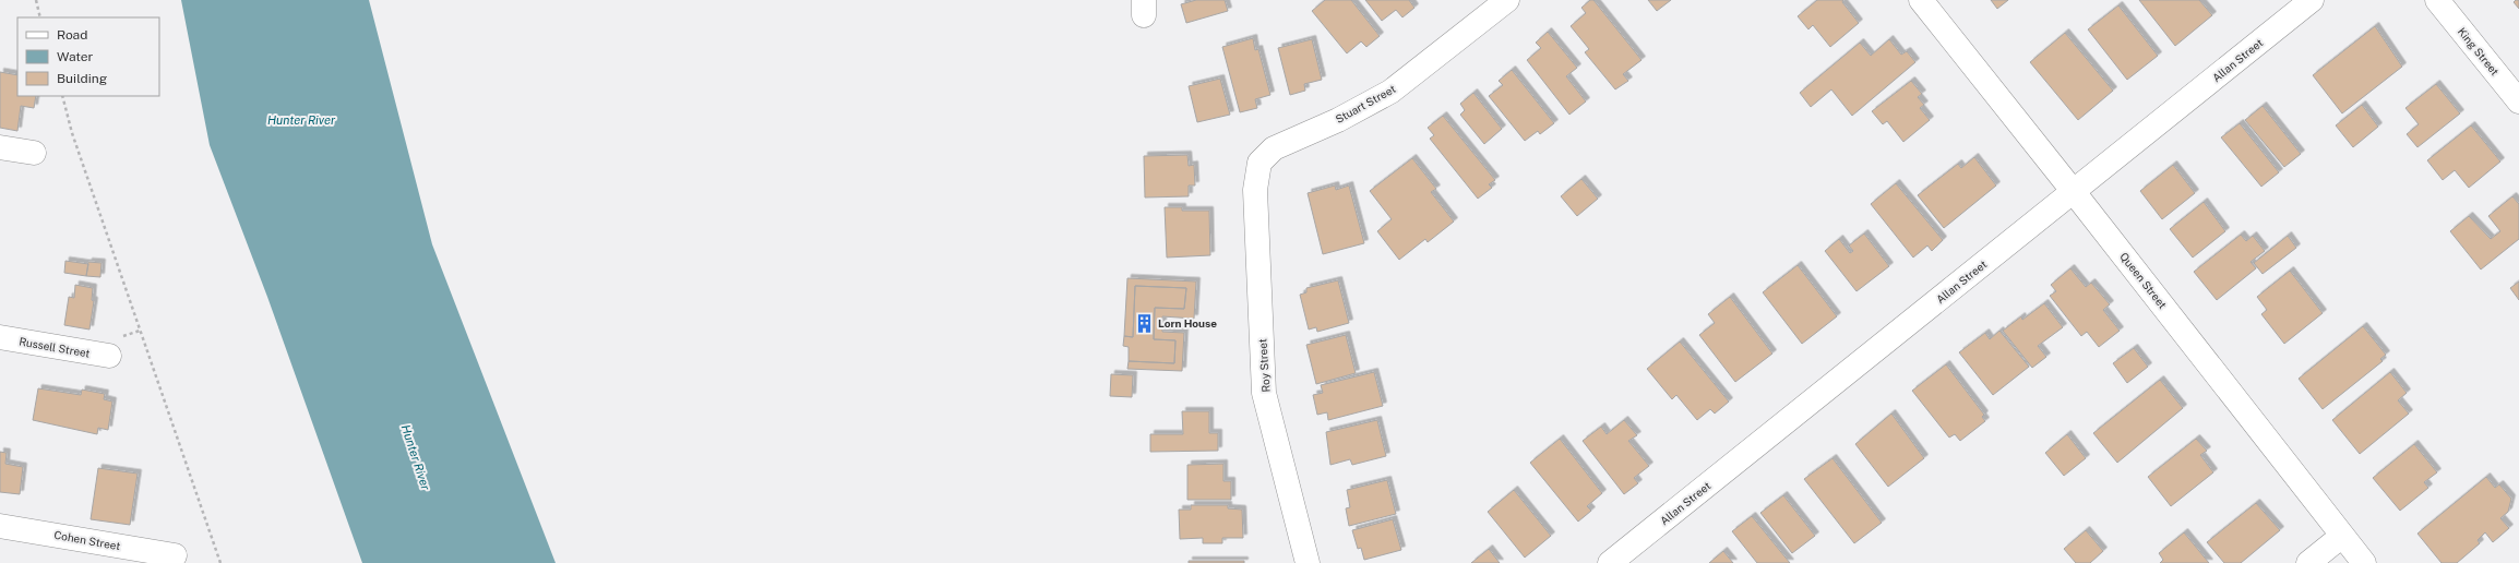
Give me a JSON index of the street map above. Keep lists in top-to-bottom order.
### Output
{
  "streets": {
    "street": [
      "King Street",
      "Allan Street",
      "Stuart Street",
      "Queen Street",
      "Russell Street",
      "Roy Street",
      "Cohen Street"
    ]
  },
  "crossings": [
    ["Allan Street", "Queen Street"],
    ["Stuart Street", "Roy Street"]
  ],
  "water": ["Hunter River"],
  "places": {
    "building": ["Lorn House"]
  },
  "legend": ["Road", "Water", "Building"]
}
